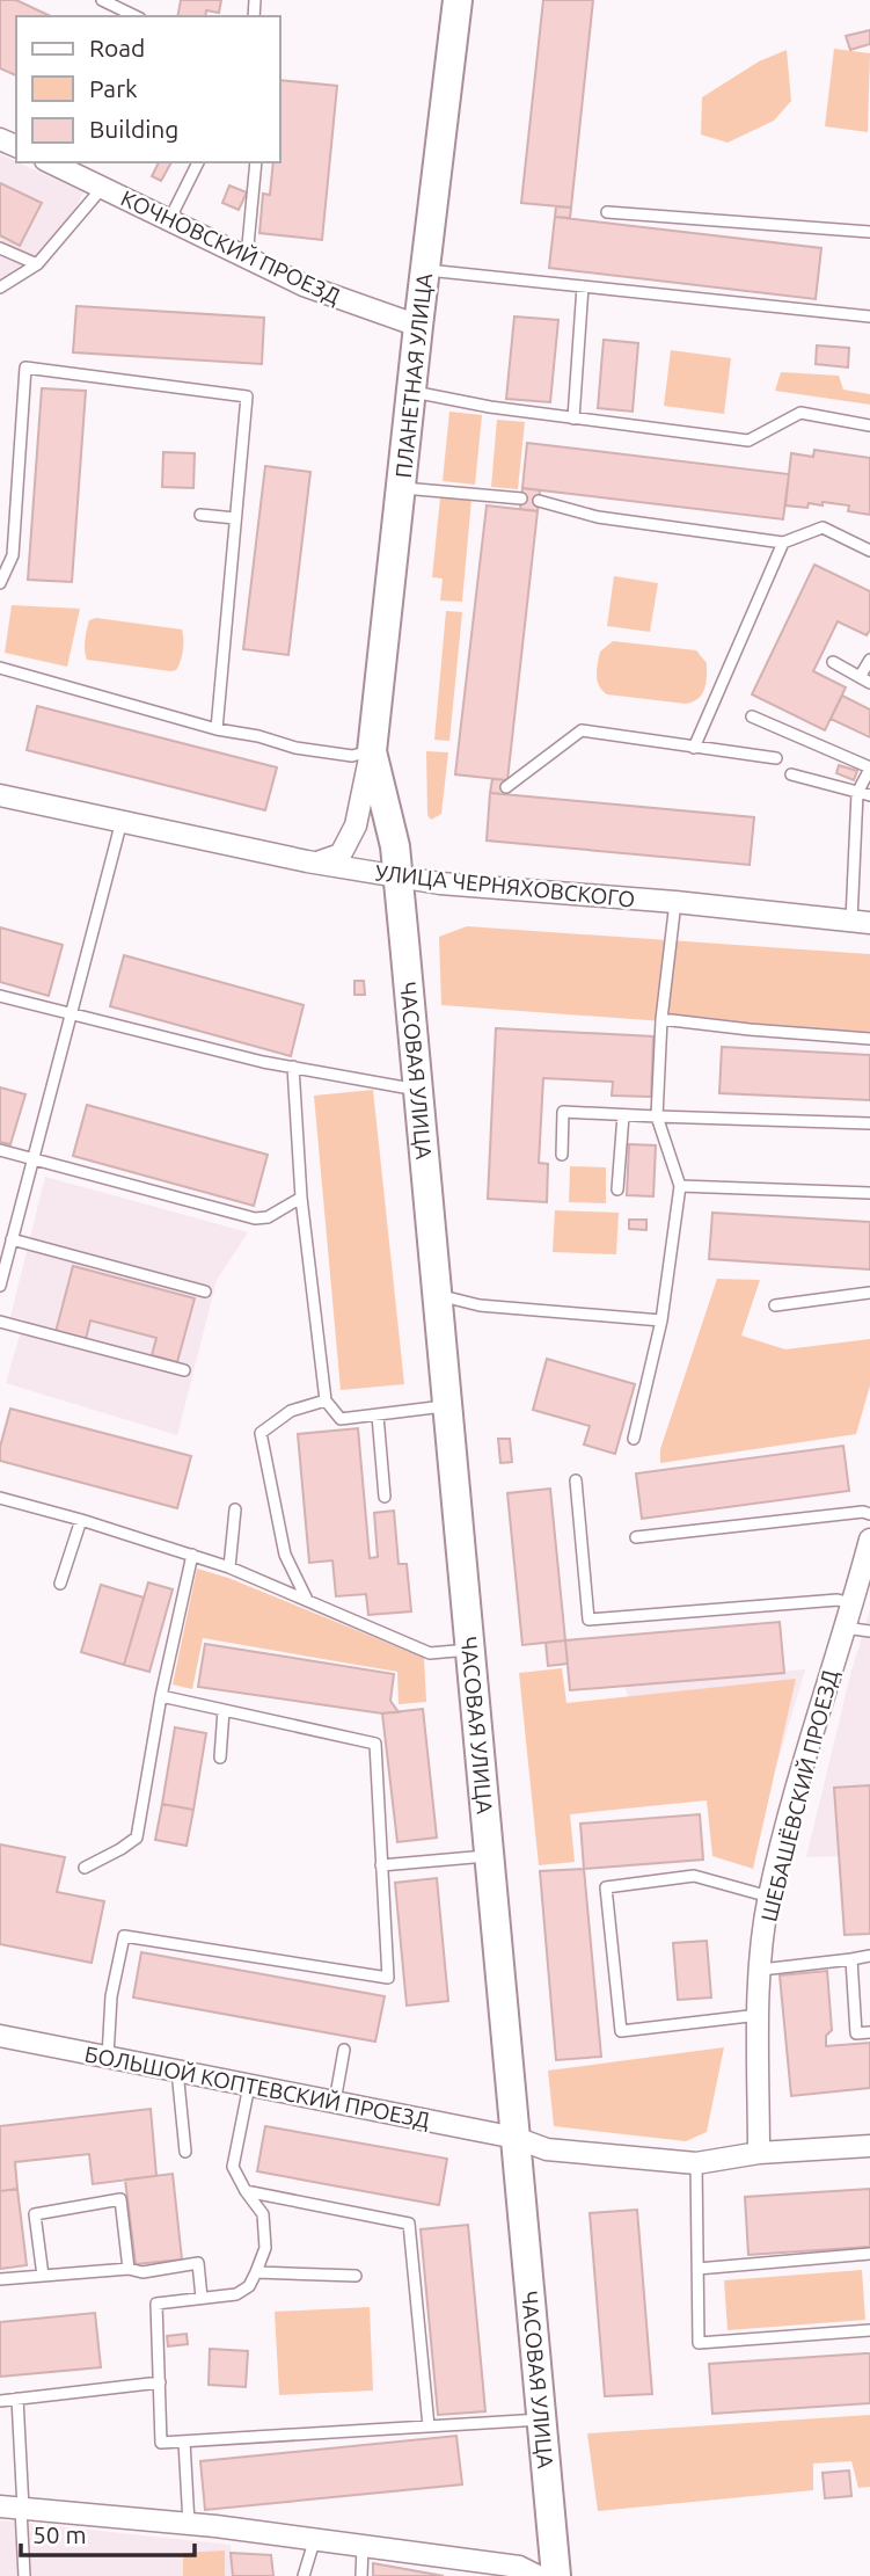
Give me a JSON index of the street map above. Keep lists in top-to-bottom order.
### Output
{
  "streets": {
    "street": [
      "КОЧНОВСКИЙ ПРОЕЗД",
      "ПЛАНЕТНАЯ УЛИЦА",
      "УЛИЦА ЧЕРНЯХОВСКОГО",
      "ЧАСОВАЯ УЛИЦА",
      "ШЕБАШЁВСКИЙ ПРОЕЗД",
      "БОЛЬШОЙ КОПТЕВСКИЙ ПРОЕЗД"
    ]
  },
  "crossings": [
    ["КОЧНОВСКИЙ ПРОЕЗД", "ПЛАНЕТНАЯ УЛИЦА"],
    ["ПЛАНЕТНАЯ УЛИЦА", "УЛИЦА ЧЕРНЯХОВСКОГО"],
    ["ПЛАНЕТНАЯ УЛИЦА", "ЧАСОВАЯ УЛИЦА"],
    ["УЛИЦА ЧЕРНЯХОВСКОГО", "ЧАСОВАЯ УЛИЦА"],
    ["ЧАСОВАЯ УЛИЦА", "БОЛЬШОЙ КОПТЕВСКИЙ ПРОЕЗД"]
  ],
  "legend": ["Road", "Park", "Building"],
  "scale_bar": "50 m"
}
